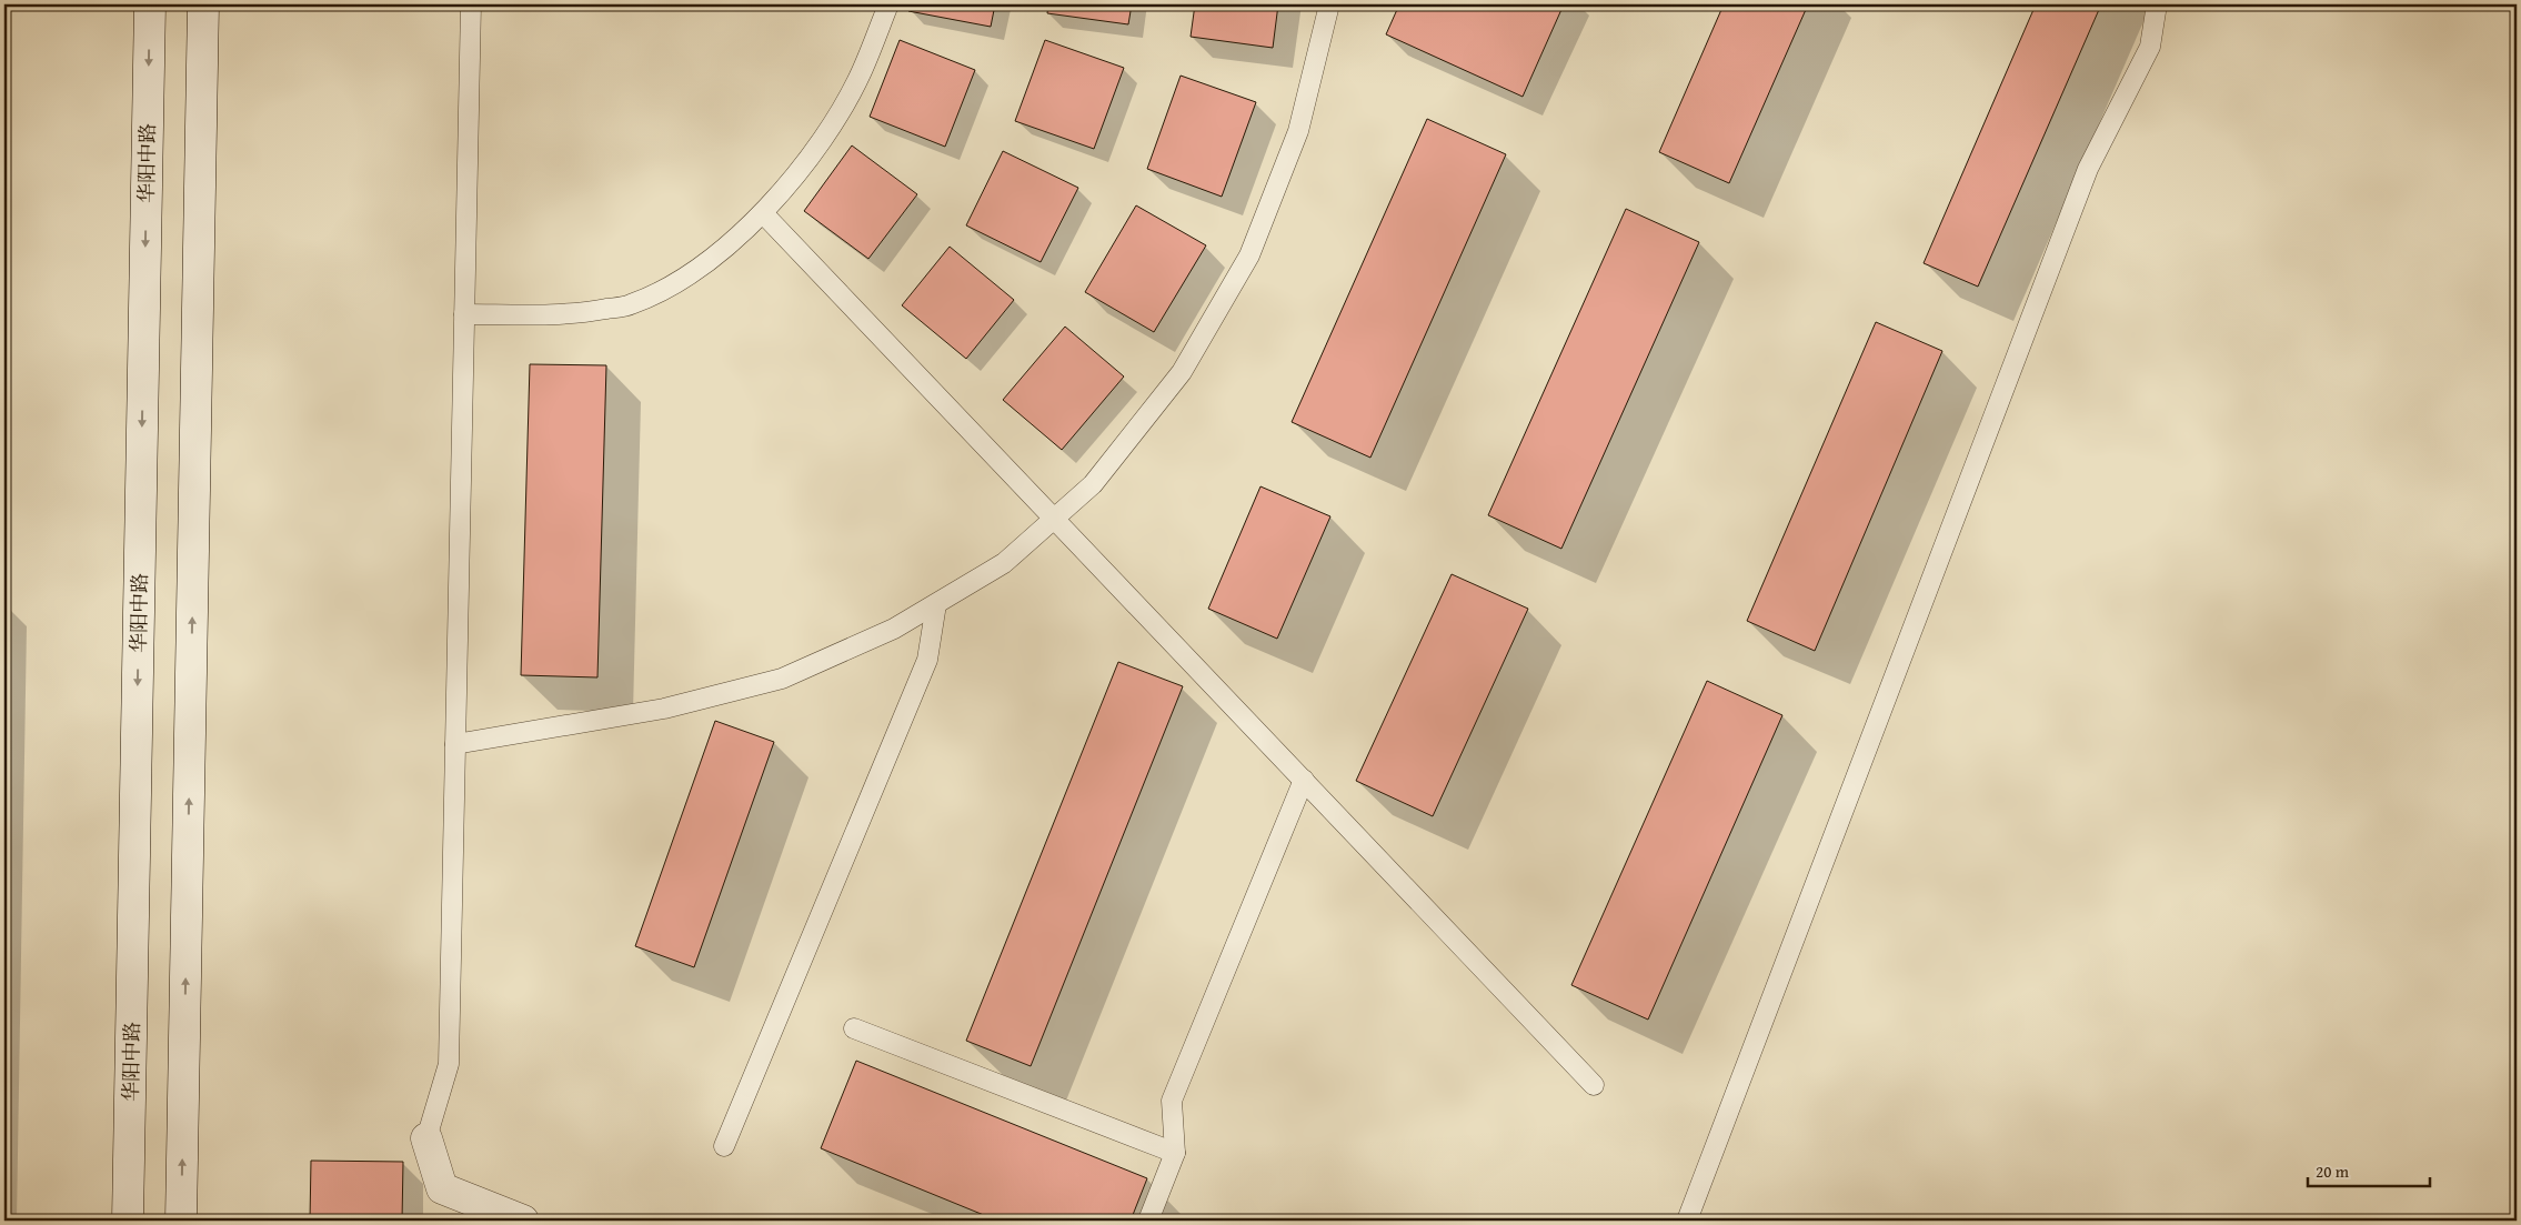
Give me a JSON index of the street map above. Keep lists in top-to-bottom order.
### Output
{
  "streets": {
    "main road": ["华阳中路"]
  },
  "scale_bar": "20 m"
}
